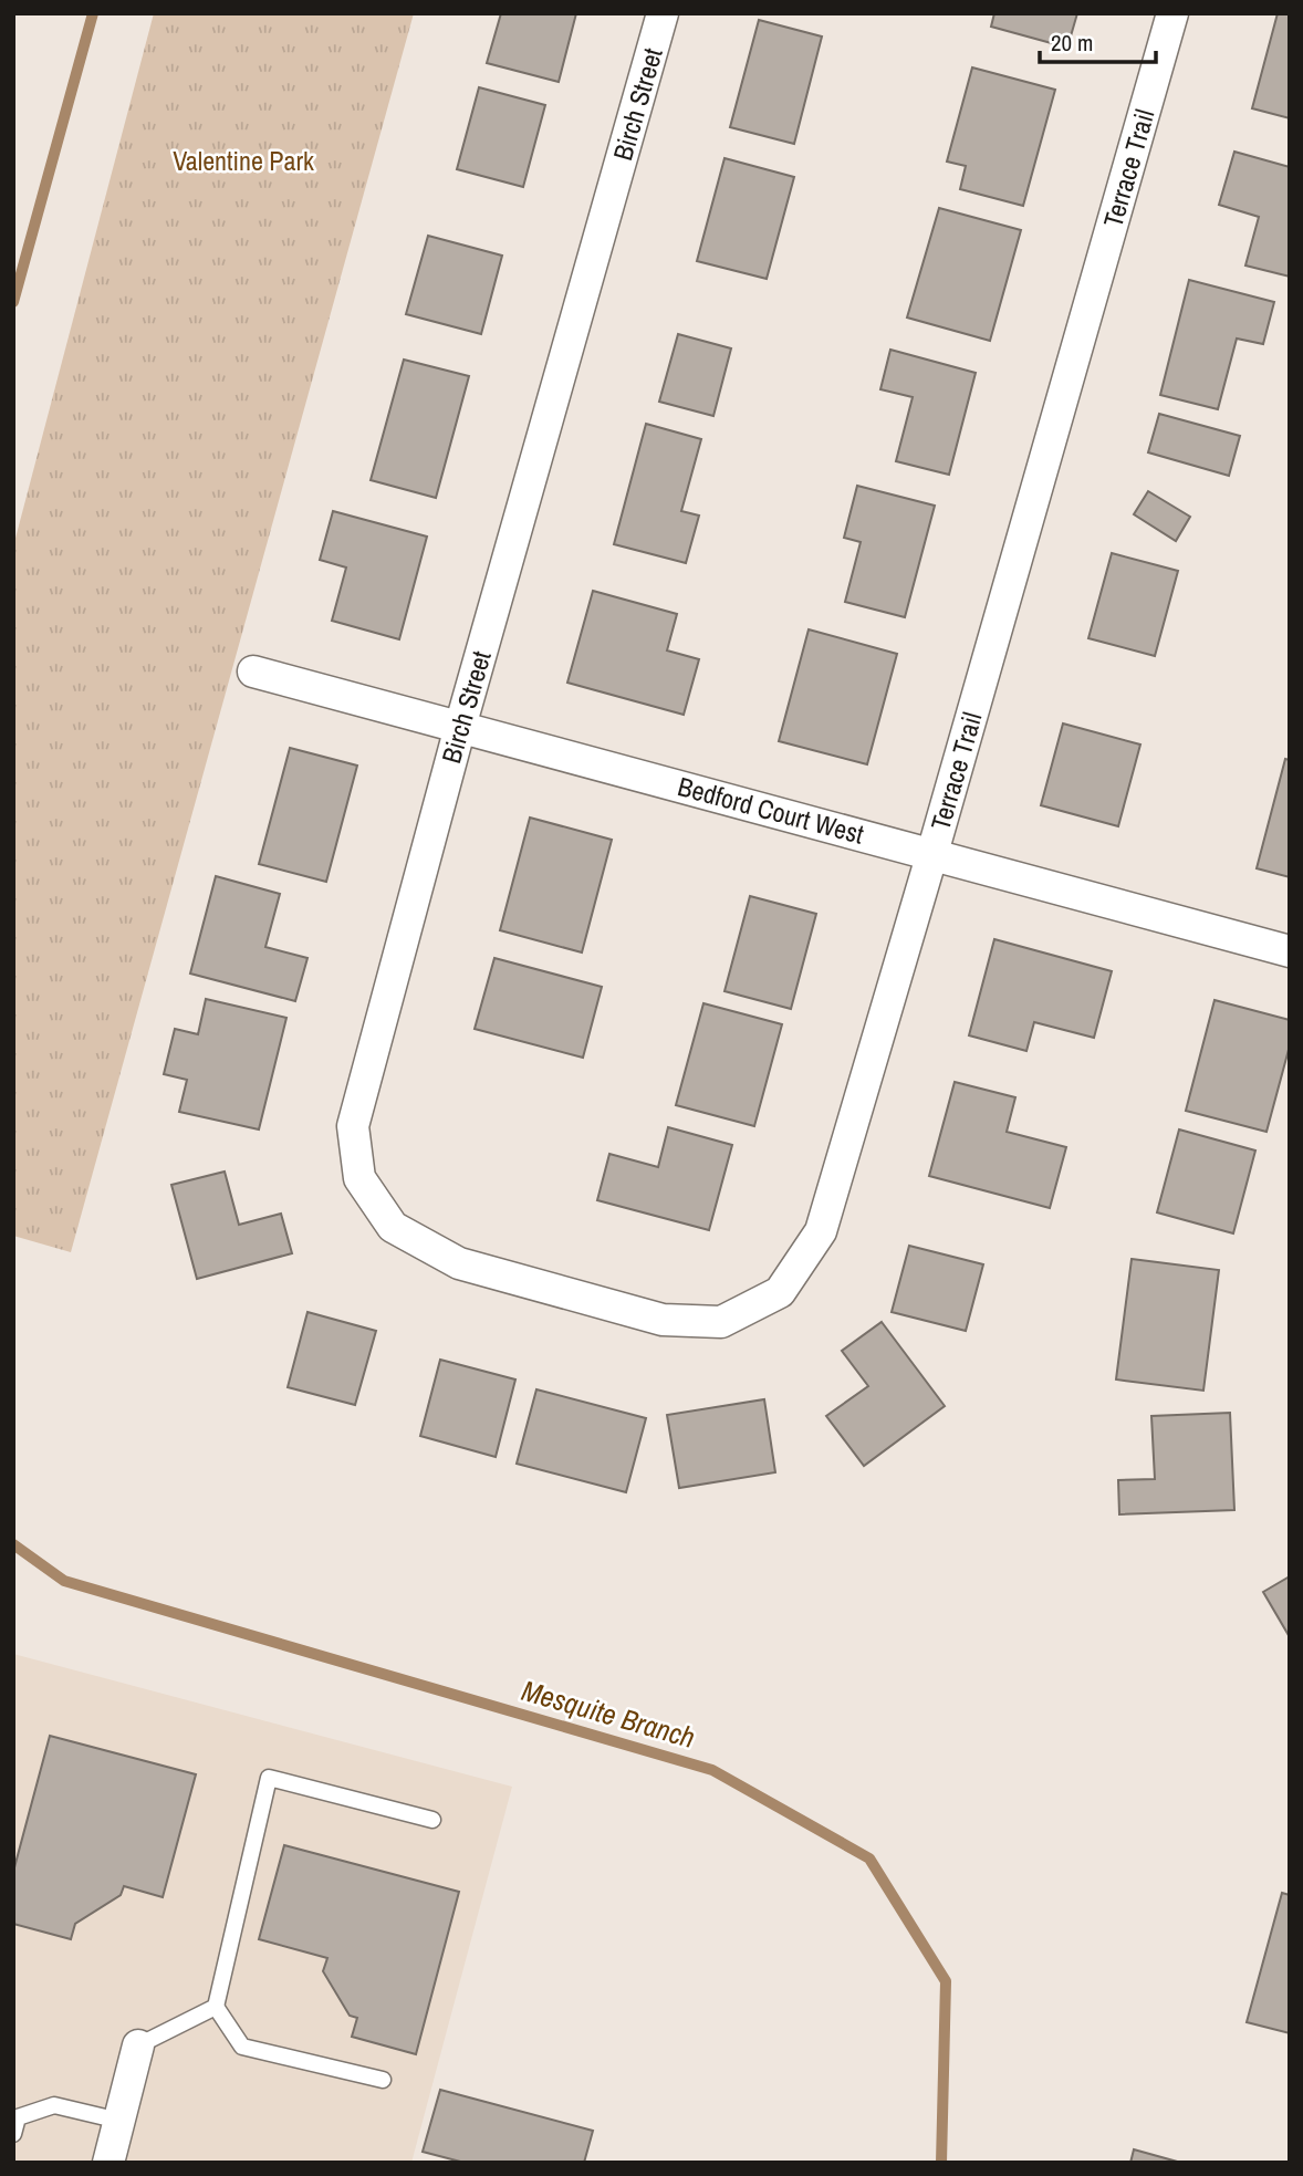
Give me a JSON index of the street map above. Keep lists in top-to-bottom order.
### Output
{
  "streets": {
    "street": ["Birch Street", "Terrace Trail", "Bedford Court West"]
  },
  "crossings": [
    ["Birch Street", "Terrace Trail"],
    ["Birch Street", "Bedford Court West"],
    ["Terrace Trail", "Bedford Court West"]
  ],
  "water": ["Mesquite Branch"],
  "parks": ["Valentine Park"],
  "scale_bar": "20 m"
}
